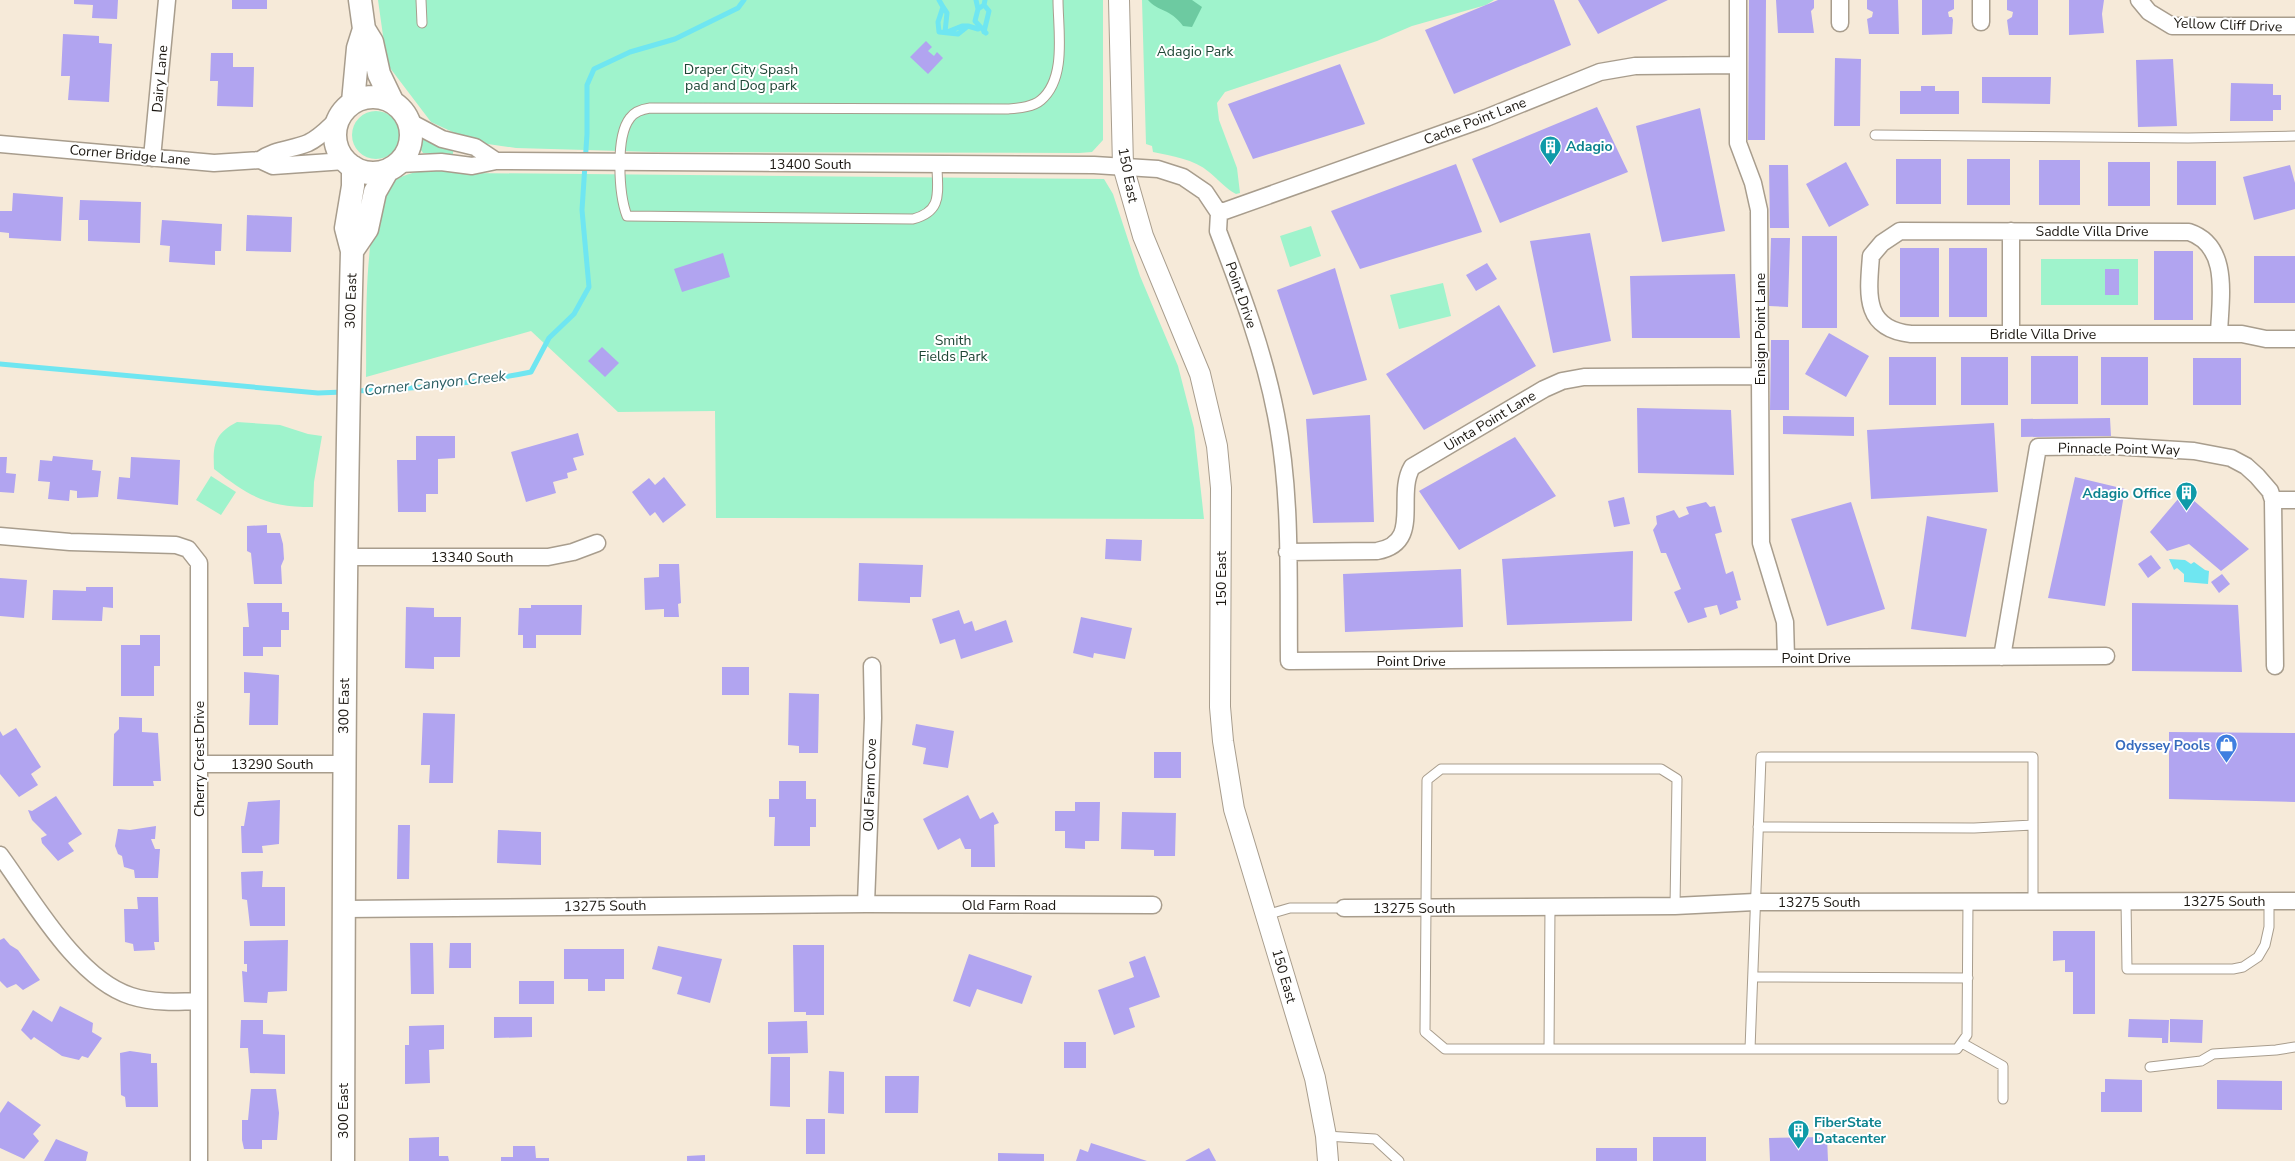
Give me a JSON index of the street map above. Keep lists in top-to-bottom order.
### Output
{
  "streets": {
    "main road": ["300 East"],
    "street": [
      "Yellow Cliff Drive",
      "Dairy Lane",
      "Cache Point Lane",
      "Corner Bridge Lane",
      "13400 South",
      "150 East",
      "Saddle Villa Drive",
      "Point Drive",
      "Ensign Point Lane",
      "Bridle Villa Drive",
      "Uinta Point Lane",
      "Pinnacle Point Way",
      "13340 South",
      "Cherry Crest Drive",
      "13290 South",
      "Old Farm Cove",
      "13275 South",
      "Old Farm Road"
    ]
  },
  "crossings": [
    ["Dairy Lane", "Corner Bridge Lane"],
    ["Cache Point Lane", "Point Drive"],
    ["Cache Point Lane", "Ensign Point Lane"],
    ["Corner Bridge Lane", "13400 South"],
    ["Corner Bridge Lane", "300 East"],
    ["13400 South", "150 East"],
    ["13400 South", "300 East"],
    ["Saddle Villa Drive", "Bridle Villa Drive"],
    ["Point Drive", "Ensign Point Lane"],
    ["Point Drive", "Uinta Point Lane"],
    ["Point Drive", "Pinnacle Point Way"],
    ["300 East", "13340 South"],
    ["300 East", "13290 South"],
    ["300 East", "13275 South"],
    ["Ensign Point Lane", "Uinta Point Lane"],
    ["Cherry Crest Drive", "13290 South"],
    ["Old Farm Cove", "13275 South"],
    ["Old Farm Cove", "Old Farm Road"],
    ["13275 South", "Old Farm Road"]
  ],
  "water": ["Corner Canyon Creek"],
  "parks": ["Adagio Park", "Draper City Spash pad and Dog park", "Smith Fields Park"],
  "places": {
    "building": ["Adagio", "Adagio Office", "FiberState Datacenter"],
    "shop": ["Odyssey Pools"]
  }
}
